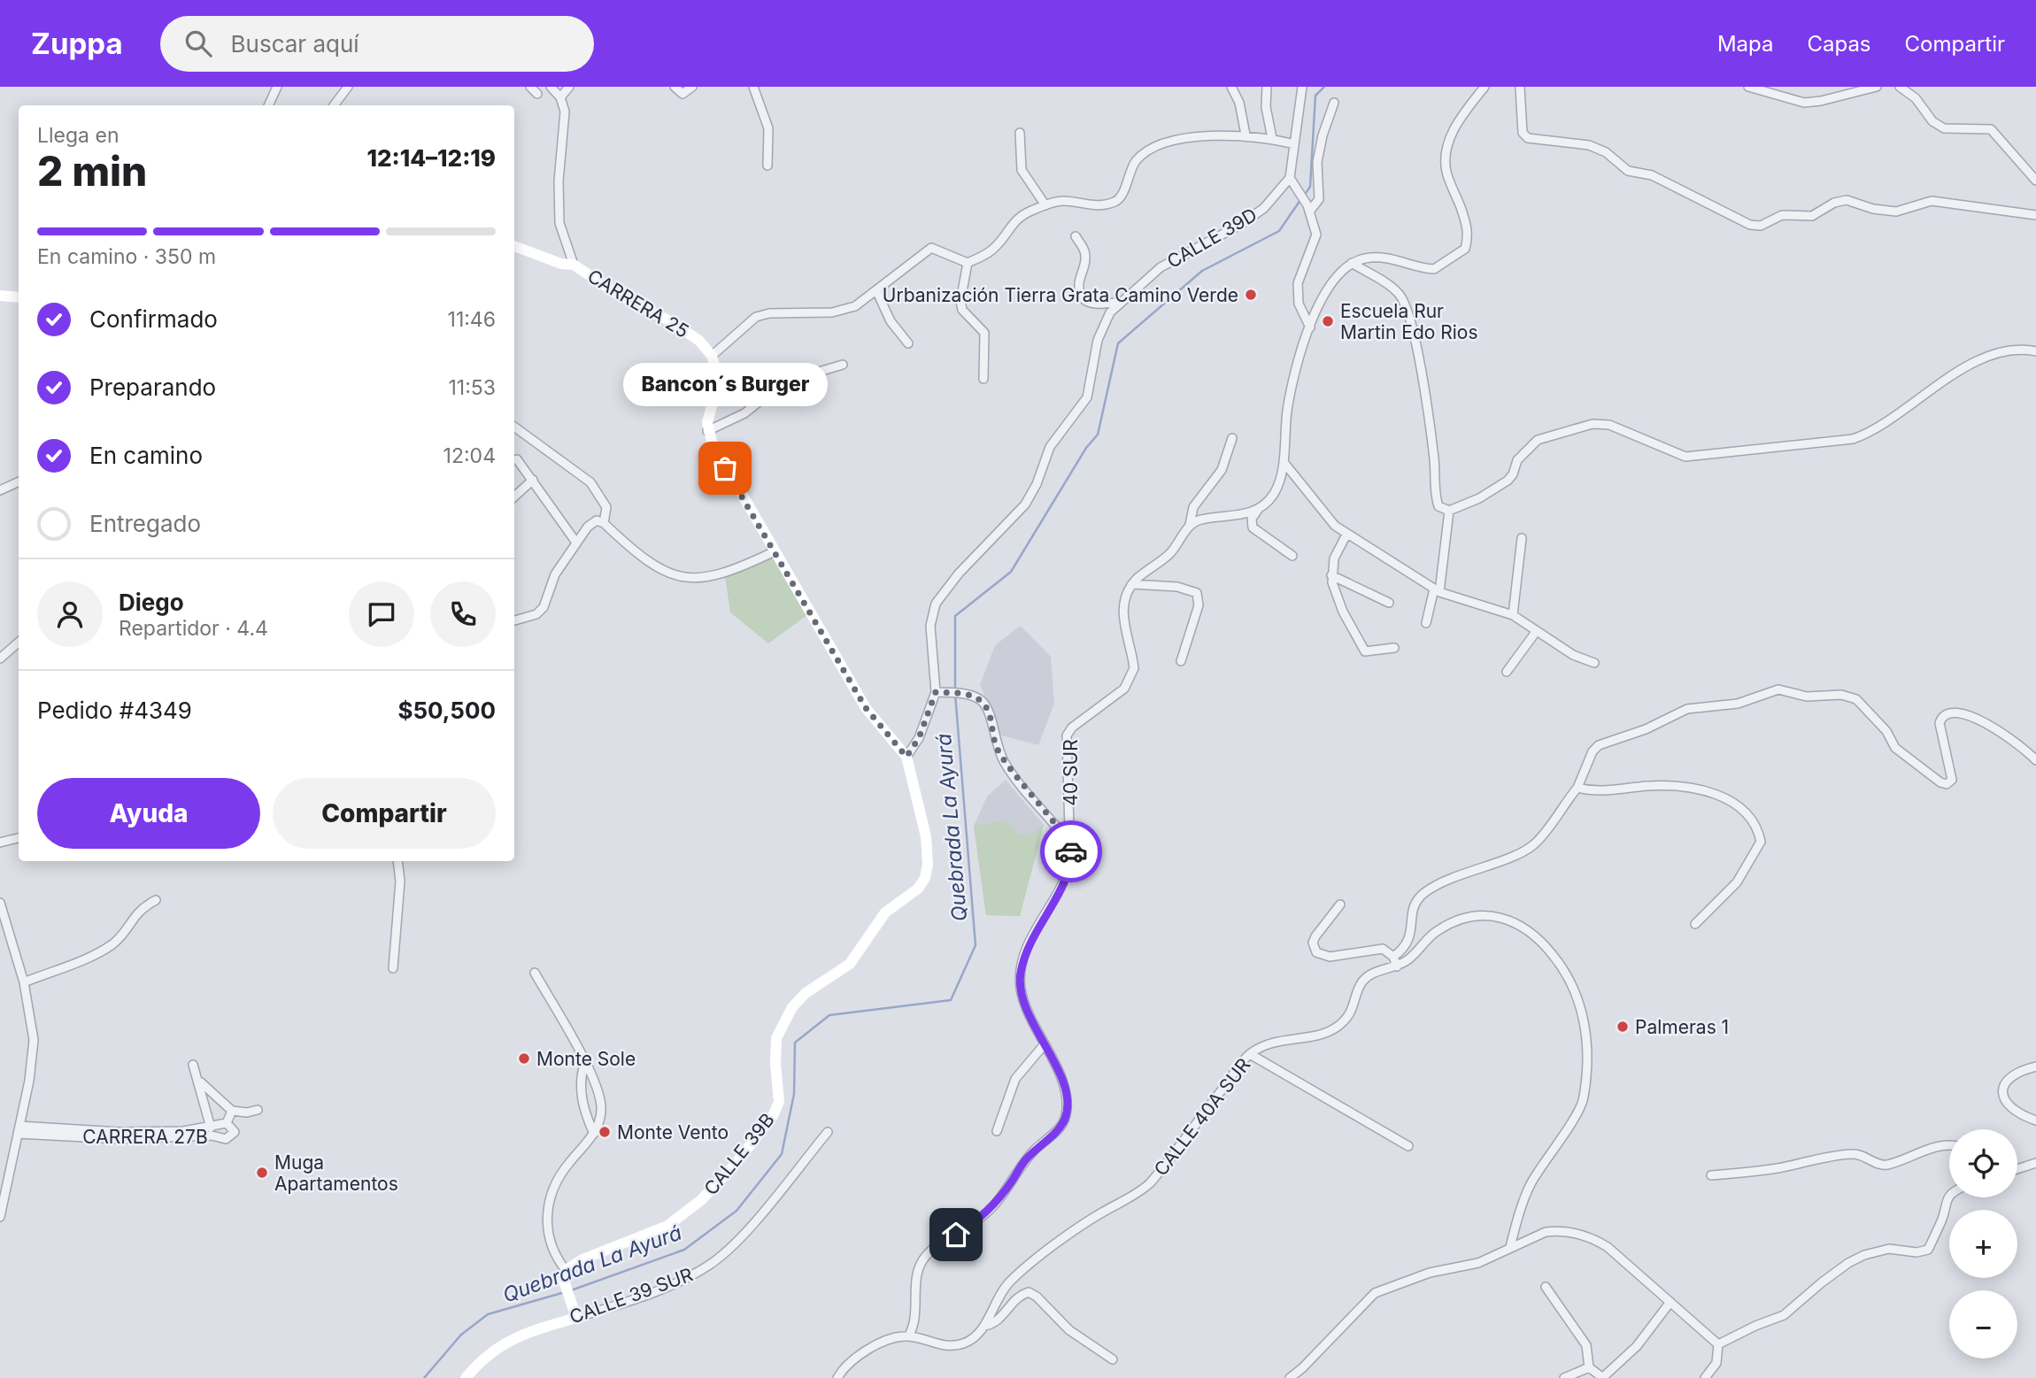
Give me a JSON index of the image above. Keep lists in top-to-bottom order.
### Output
{
  "streets": {
    "street": [
      "CALLE 39D",
      "CARRERA 25",
      "40 SUR",
      "CALLE 40A SUR",
      "CARRERA 27B",
      "CALLE 39B",
      "CALLE 39 SUR"
    ]
  },
  "crossings": [
    ["40 SUR", "CALLE 40A SUR"]
  ],
  "water": ["Quebrada La Ayurá"],
  "places": [
    "Urbanización Tierra Grata Camino Verde",
    "Escuela Rur Martin Edo Rios",
    "Bancon´s Burger",
    "Palmeras 1",
    "Monte Sole",
    "Monte Vento",
    "Muga Apartamentos"
  ],
  "page": {
    "header": "Zuppa",
    "search": "Buscar aquí",
    "nav": ["Mapa", "Capas", "Compartir"],
    "heading": ["2 min", "Llega en", "12:14–12:19"],
    "panel": [
      "Diego",
      "Repartidor · 4.4",
      "Pedido #4349",
      "$50,500"
    ],
    "bar": "En camino · 350 m",
    "list": [
      ["Confirmado", "11:46"],
      ["Preparando", "11:53"],
      ["En camino", "12:04"],
      "Entregado"
    ],
    "bubble": "Bancon´s Burger",
    "buttons": ["Ayuda", "Compartir"],
    "map_buttons": ["+", "−"]
  }
}
